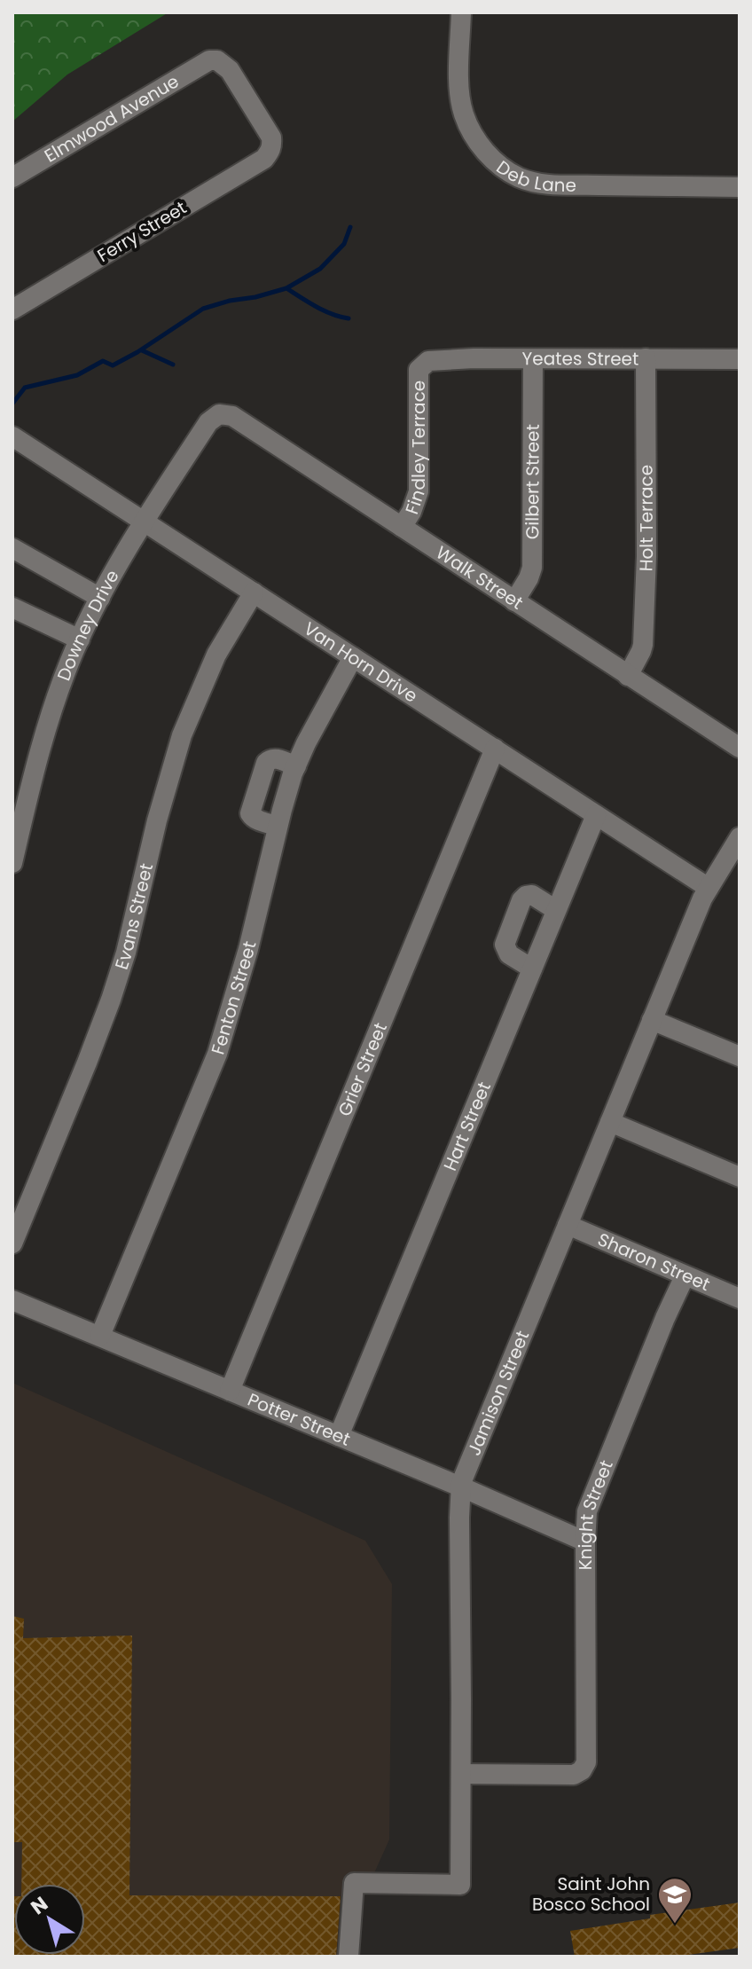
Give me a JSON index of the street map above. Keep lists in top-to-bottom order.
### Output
{
  "streets": {
    "street": [
      "Elmwood Avenue",
      "Deb Lane",
      "Ferry Street",
      "Yeates Street",
      "Findley Terrace",
      "Gilbert Street",
      "Holt Terrace",
      "Walk Street",
      "Downey Drive",
      "Van Horn Drive",
      "Evans Street",
      "Fenton Street",
      "Grier Street",
      "Hart Street",
      "Sharon Street",
      "Jamison Street",
      "Potter Street",
      "Knight Street"
    ]
  },
  "crossings": [
    ["Elmwood Avenue", "Ferry Street"],
    ["Yeates Street", "Findley Terrace"],
    ["Yeates Street", "Gilbert Street"],
    ["Yeates Street", "Holt Terrace"],
    ["Findley Terrace", "Walk Street"],
    ["Gilbert Street", "Walk Street"],
    ["Holt Terrace", "Walk Street"],
    ["Walk Street", "Downey Drive"],
    ["Downey Drive", "Van Horn Drive"],
    ["Van Horn Drive", "Evans Street"],
    ["Van Horn Drive", "Fenton Street"],
    ["Van Horn Drive", "Grier Street"],
    ["Van Horn Drive", "Hart Street"],
    ["Van Horn Drive", "Jamison Street"],
    ["Fenton Street", "Potter Street"],
    ["Grier Street", "Potter Street"],
    ["Hart Street", "Potter Street"],
    ["Sharon Street", "Jamison Street"],
    ["Sharon Street", "Knight Street"],
    ["Jamison Street", "Potter Street"],
    ["Jamison Street", "Knight Street"],
    ["Potter Street", "Knight Street"]
  ],
  "places": {
    "school or university": ["Saint John Bosco School"]
  },
  "north": "top left"
}
